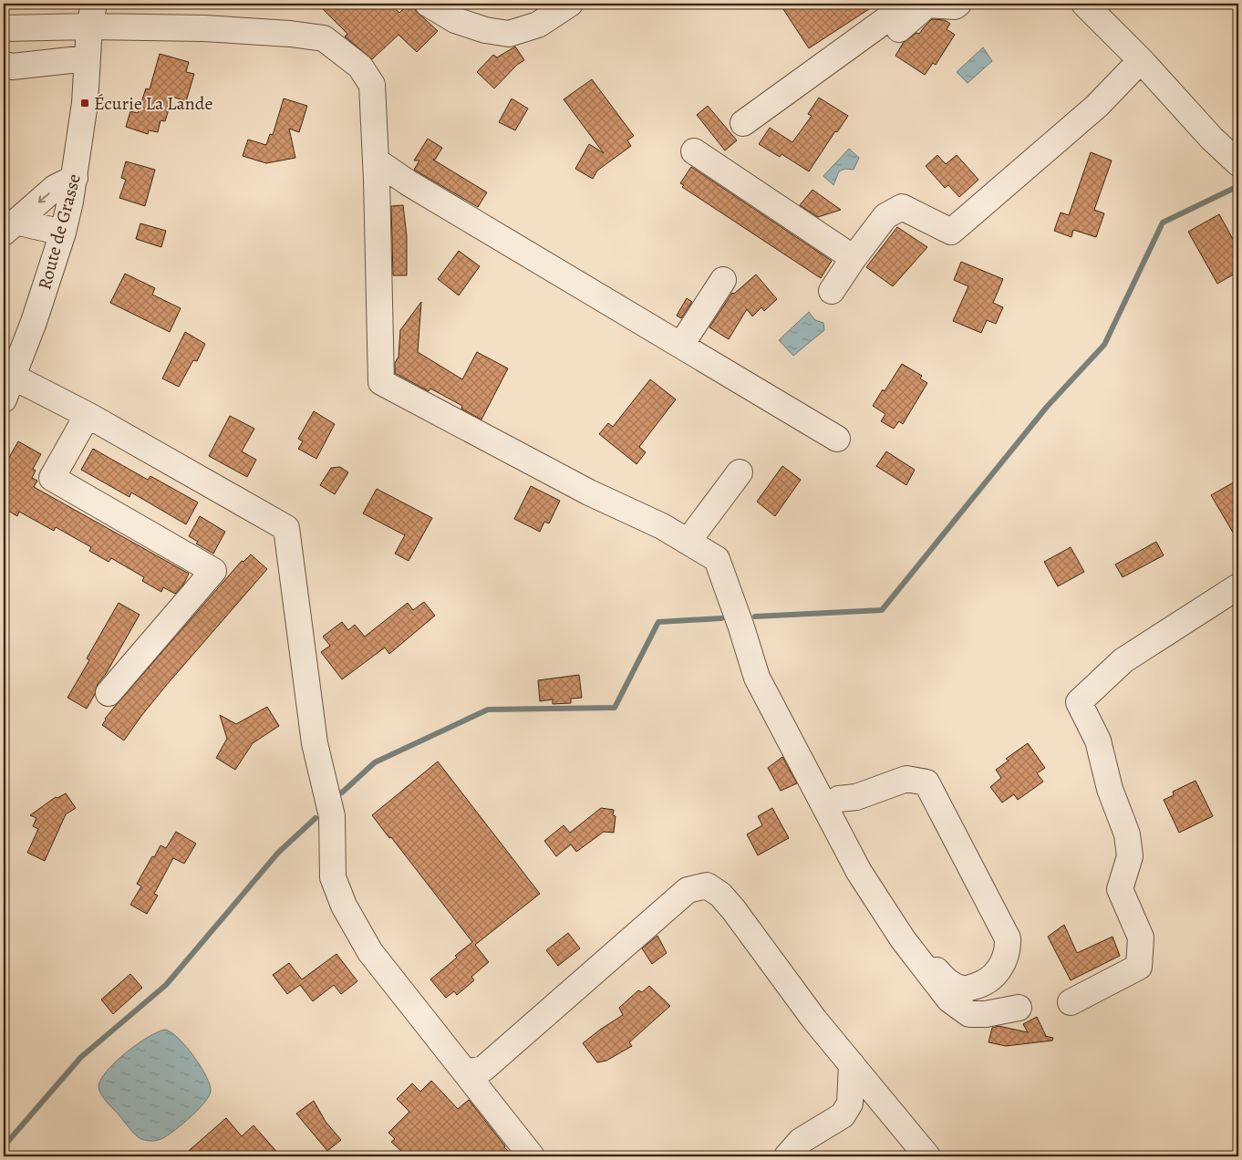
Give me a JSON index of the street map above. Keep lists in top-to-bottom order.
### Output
{
  "streets": {
    "street": ["Route de Grasse"]
  },
  "places": {
    "transit": ["Écurie La Lande"]
  }
}
